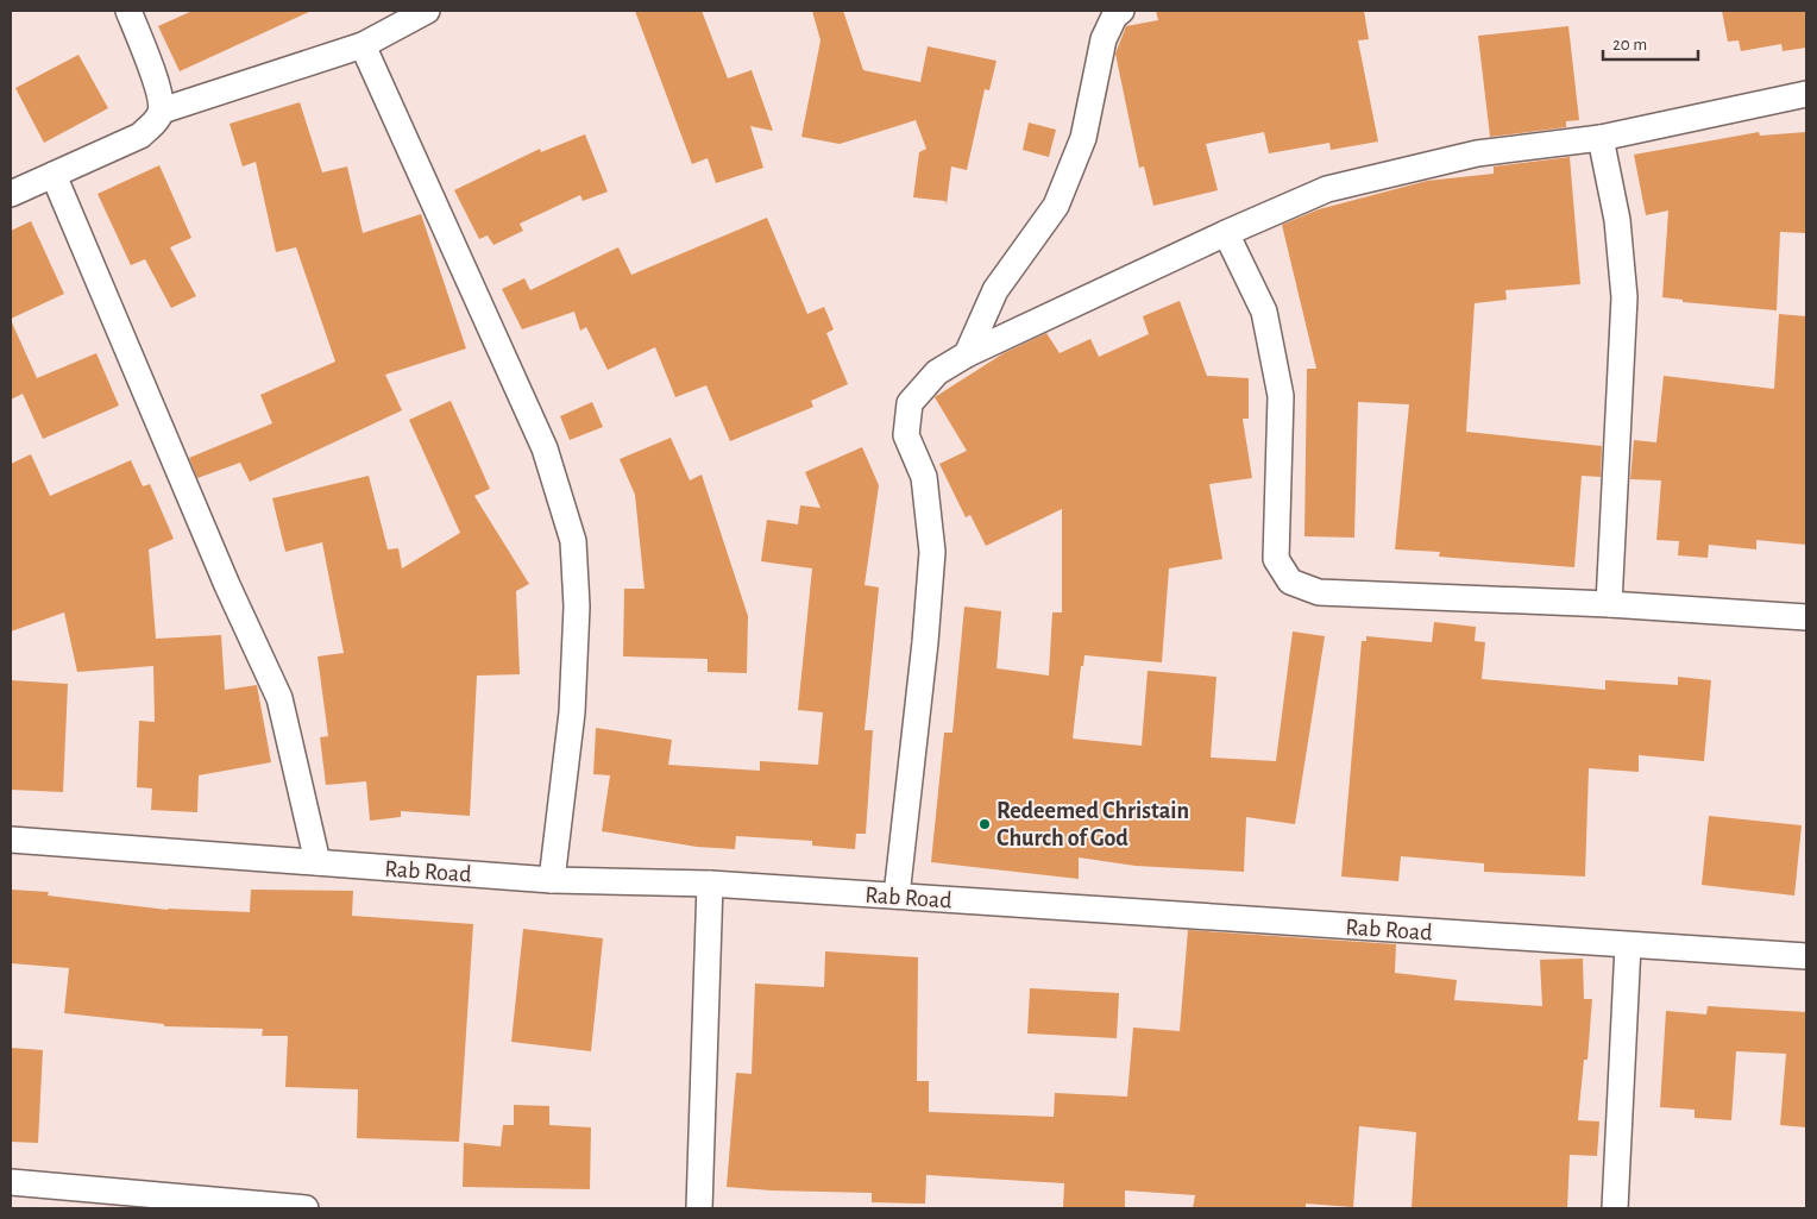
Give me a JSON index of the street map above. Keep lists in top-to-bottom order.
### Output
{
  "streets": {
    "street": ["Rab Road"]
  },
  "places": ["Redeemed Christain Church of God"],
  "scale_bar": "20 m"
}
